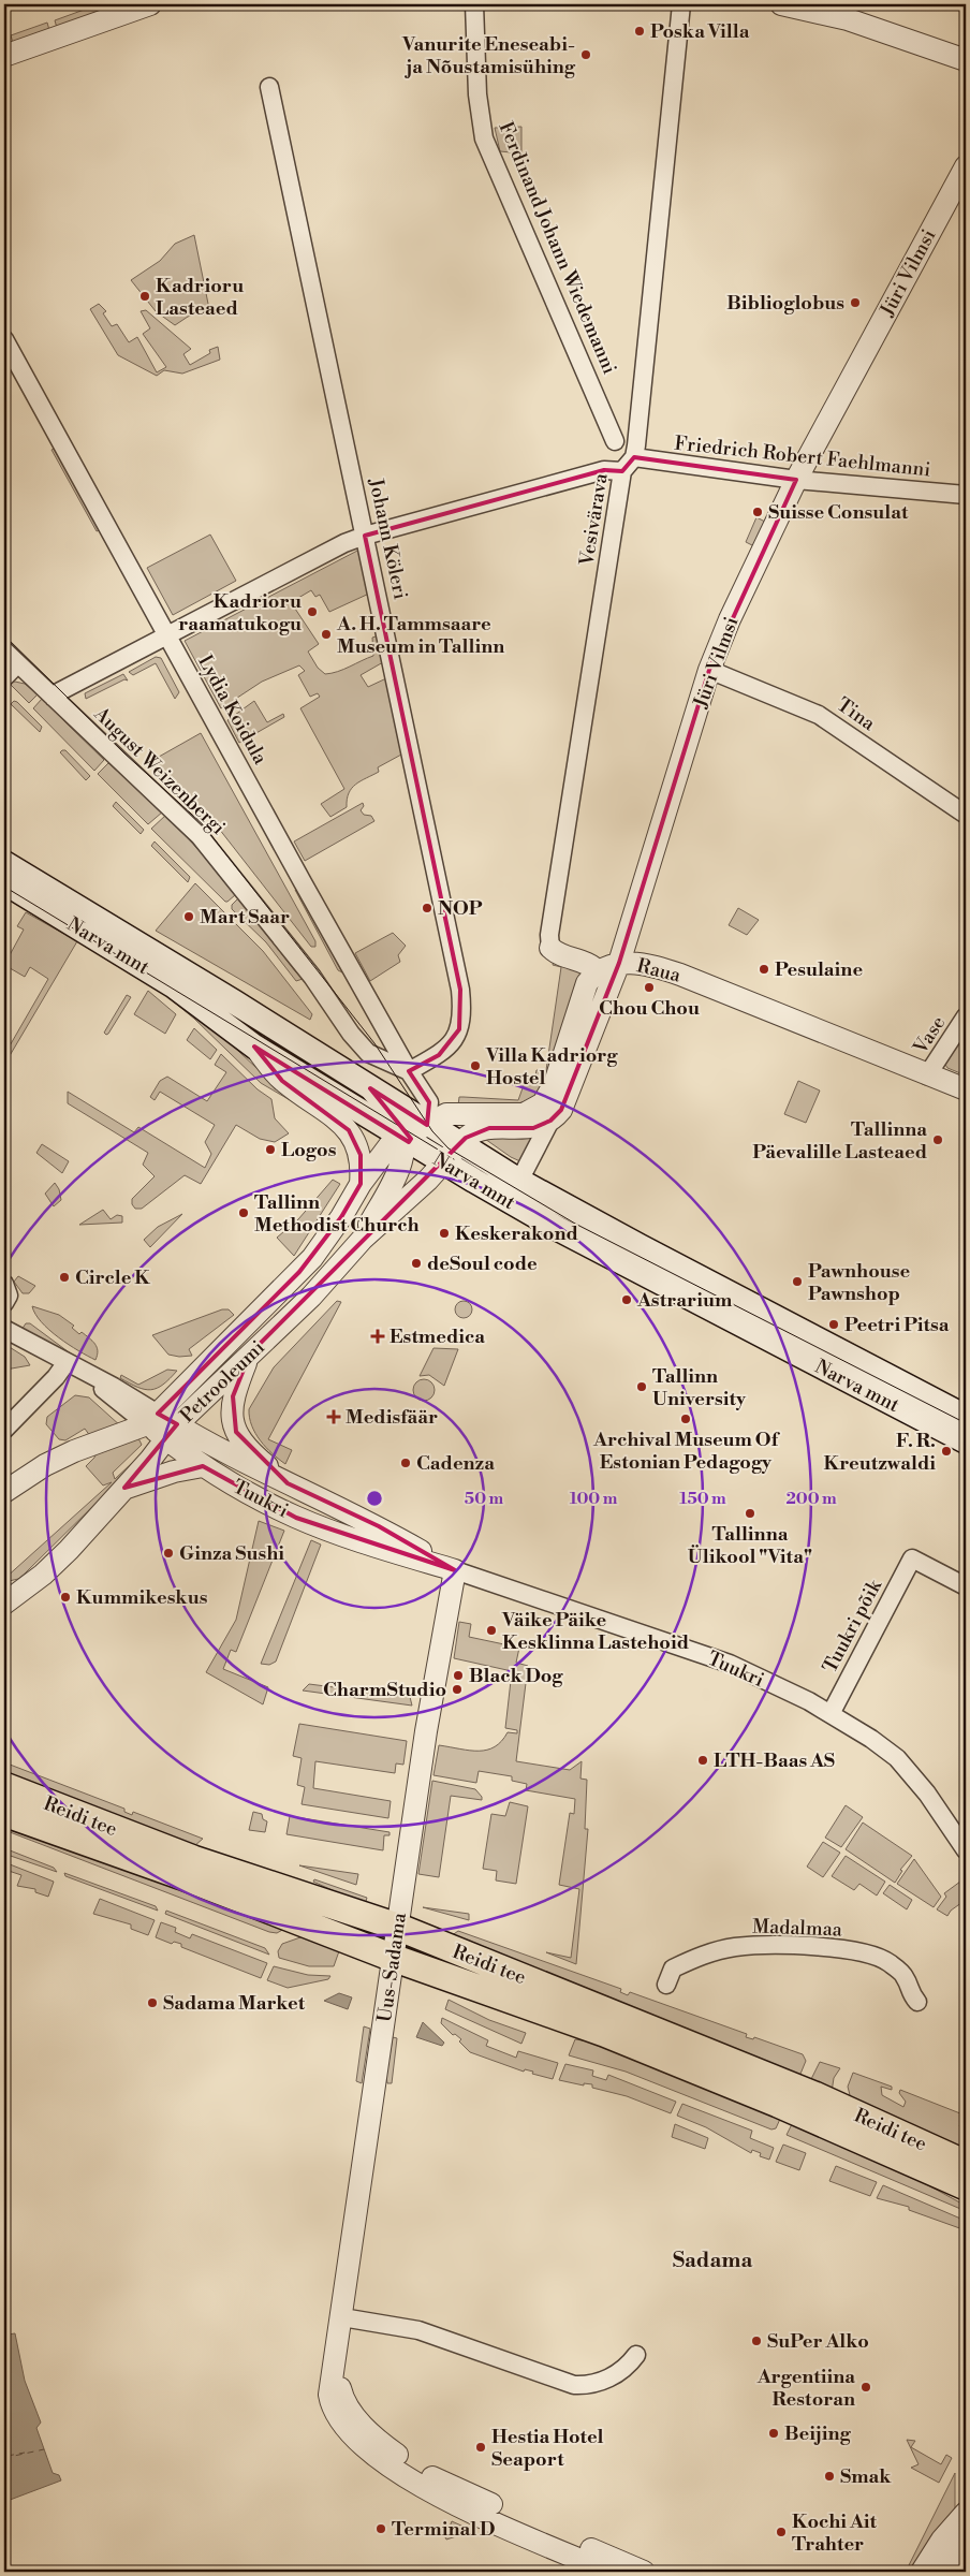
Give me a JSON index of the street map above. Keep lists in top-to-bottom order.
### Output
{
  "streets": {
    "main road": ["Narva mnt", "Reidi tee"],
    "street": [
      "Ferdinand Johann Wiedemanni",
      "Jüri Vilmsi",
      "Friedrich Robert Faehlmanni",
      "Vesivärava",
      "Johann Köleri",
      "Lydia Koidula",
      "Tina",
      "August Weizenbergi",
      "Raua",
      "Vase",
      "Petrooleumi",
      "Tuukri",
      "Tuukri põik",
      "Madalmaa",
      "Uus-Sadama"
    ]
  },
  "crossings": [
    ["Jüri Vilmsi", "Friedrich Robert Faehlmanni"],
    ["Jüri Vilmsi", "Tina"],
    ["Jüri Vilmsi", "Narva mnt"],
    ["Jüri Vilmsi", "Raua"],
    ["Friedrich Robert Faehlmanni", "Vesivärava"],
    ["Johann Köleri", "Lydia Koidula"],
    ["Johann Köleri", "August Weizenbergi"],
    ["Lydia Koidula", "August Weizenbergi"],
    ["Narva mnt", "Petrooleumi"],
    ["Raua", "Vase"],
    ["Petrooleumi", "Tuukri"],
    ["Tuukri", "Tuukri põik"],
    ["Tuukri", "Uus-Sadama"],
    ["Reidi tee", "Uus-Sadama"]
  ],
  "districts": ["Sadama"],
  "places": {
    "other": [
      "Poska Villa",
      "Vanurite Eneseabi- ja Nõustamisühing",
      "Kadrioru Lasteaed",
      "Biblioglobus",
      "Suisse Consulat",
      "Kadrioru raamatukogu",
      "A. H. Tammsaare Museum in Tallinn",
      "NOP",
      "Mart Saar",
      "Pesulaine",
      "Chou Chou",
      "Villa Kadriorg Hostel",
      "Tallinna Päevalille Lasteaed",
      "Logos",
      "Tallinn Methodist Church",
      "Keskerakond",
      "deSoul code",
      "Circle K",
      "Pawnhouse Pawnshop",
      "Astrarium",
      "Peetri Pitsa",
      "Tallinn University",
      "Archival Museum Of Estonian Pedagogy",
      "F. R. Kreutzwaldi",
      "Cadenza",
      "Tallinna Ülikool \"Vita\"",
      "Ginza Sushi",
      "Kummikeskus",
      "Väike Päike Kesklinna Lastehoid",
      "Black Dog",
      "CharmStudio",
      "LTH-Baas AS",
      "Sadama Market",
      "SuPer Alko",
      "Argentiina Restoran",
      "Beijing",
      "Hestia Hotel Seaport",
      "Smak",
      "Terminal D",
      "Kochi Ait Trahter"
    ],
    "health": ["Estmedica", "Medisfäär"]
  },
  "rings": [
    "50 m",
    "100 m",
    "150 m",
    "200 m"
  ]
}
